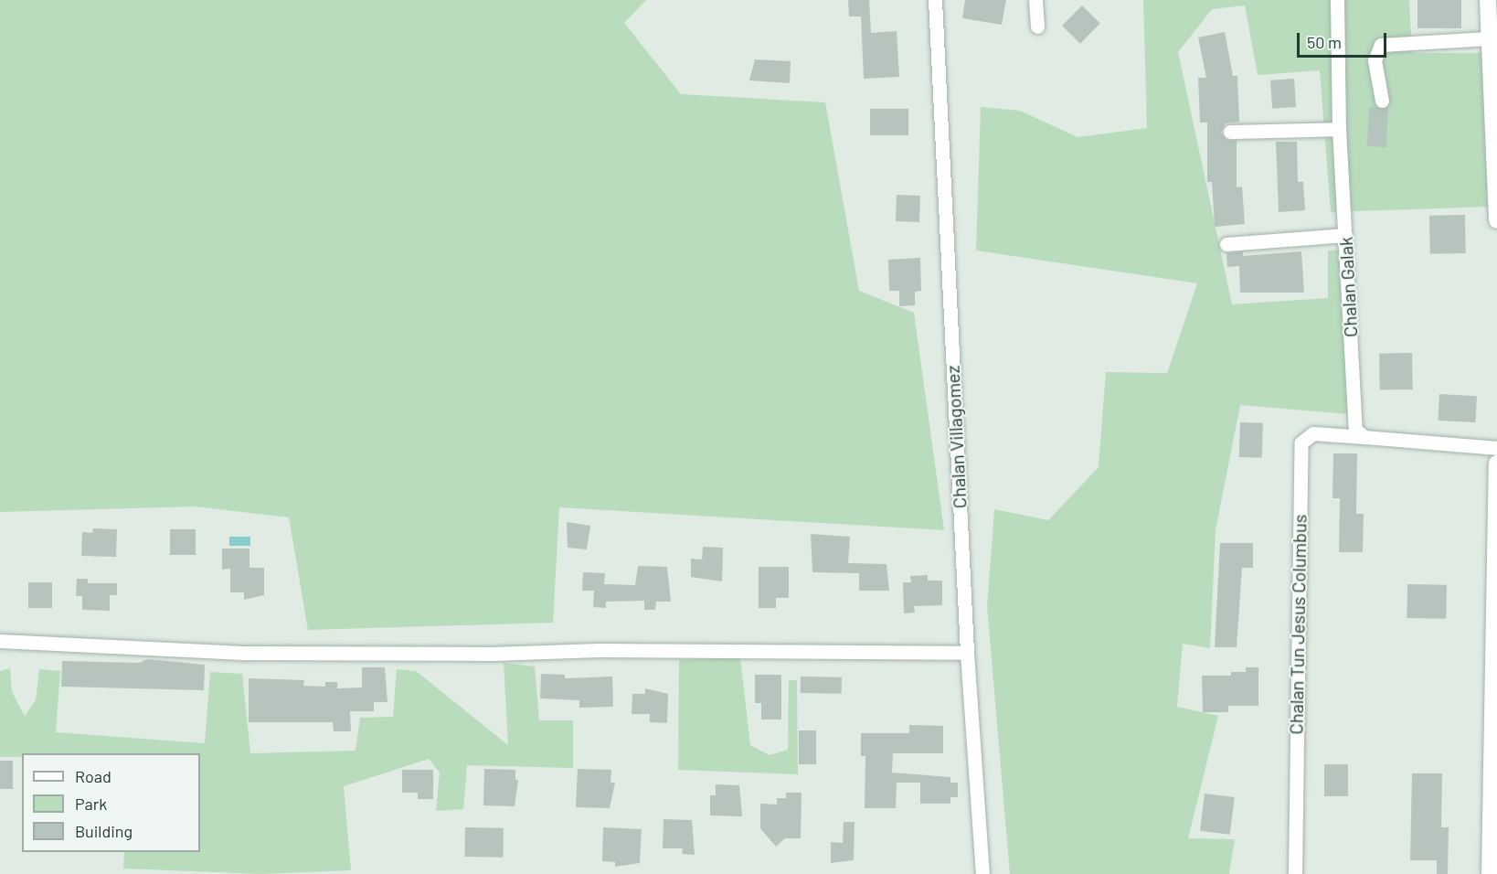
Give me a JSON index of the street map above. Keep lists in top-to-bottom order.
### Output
{
  "streets": {
    "street": ["Chalan Galak", "Chalan Villagomez", "Chalan Tun Jesus Columbus"]
  },
  "crossings": [
    ["Chalan Galak", "Chalan Tun Jesus Columbus"]
  ],
  "legend": ["Road", "Park", "Building"],
  "scale_bar": "50 m"
}
